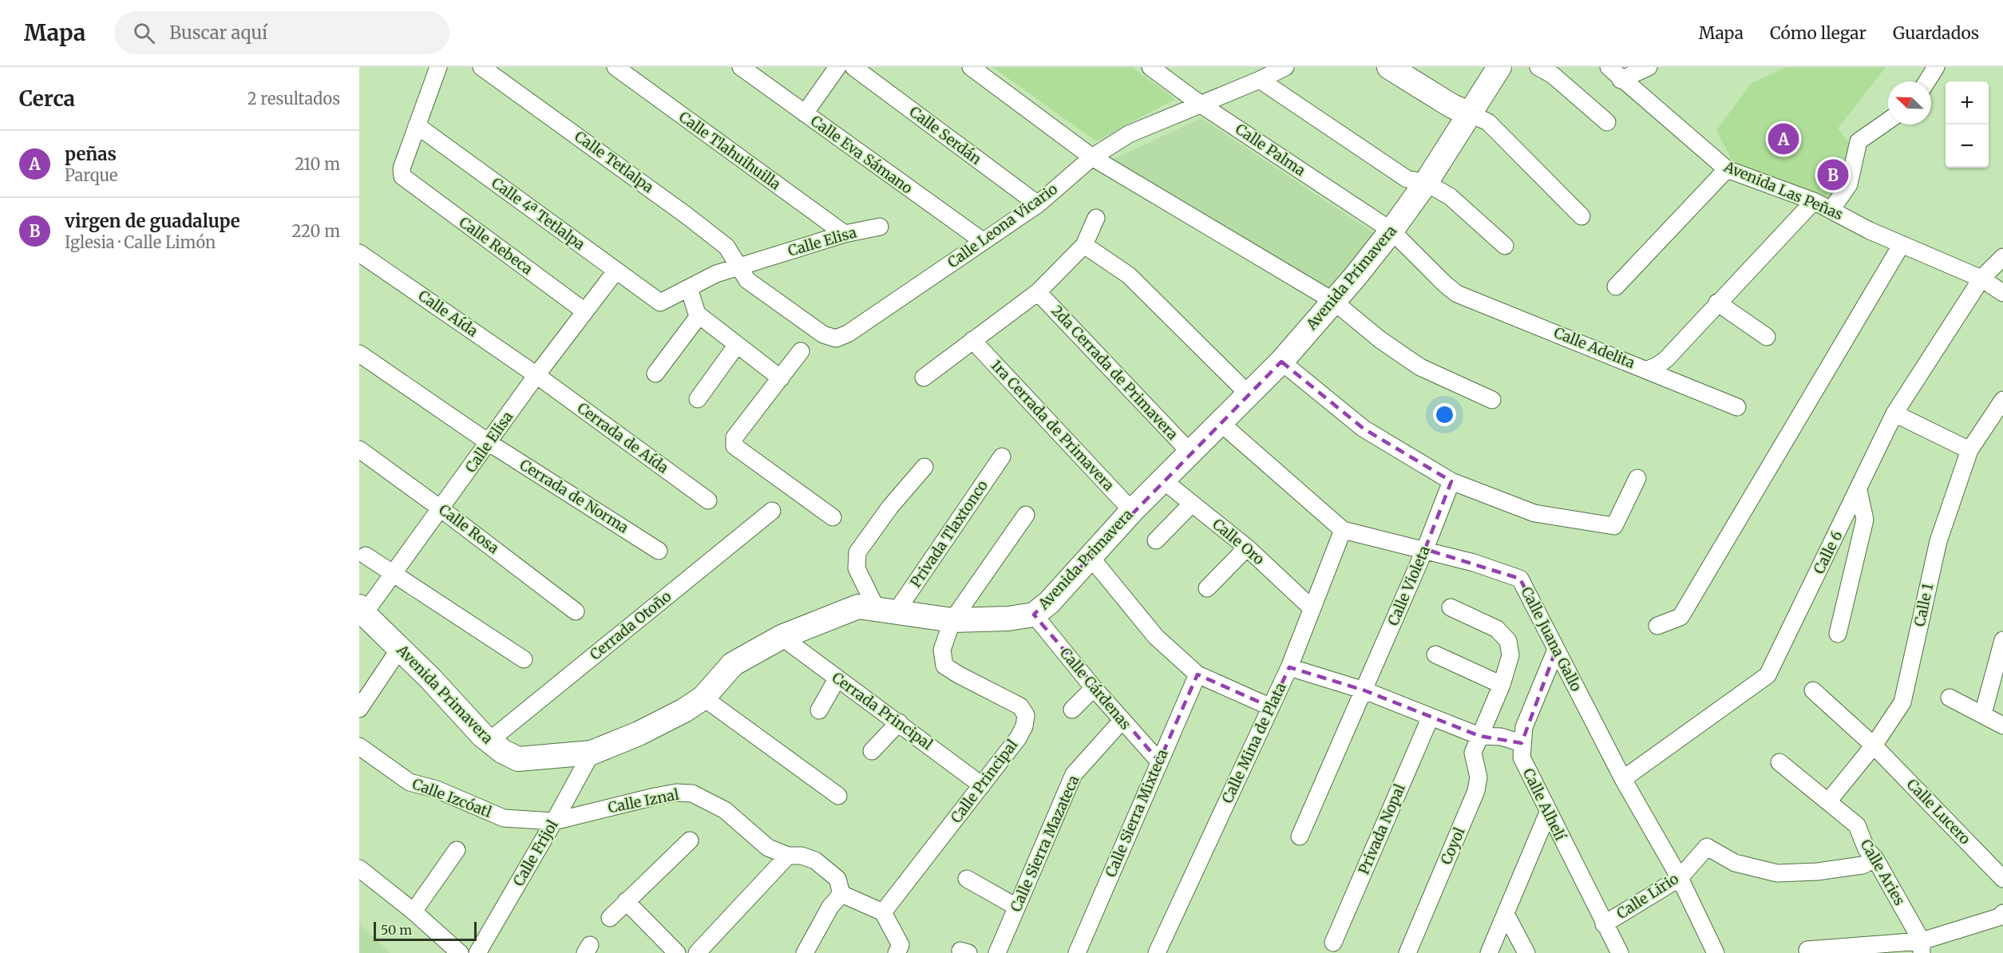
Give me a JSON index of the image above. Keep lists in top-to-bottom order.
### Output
{
  "streets": {
    "street": [
      "Calle Serdán",
      "Calle Palma",
      "Calle Tlahuihuilla",
      "Calle Eva Sámano",
      "Calle Tetlalpa",
      "Avenida Las Peñas",
      "Calle 4ª Tetlalpa",
      "Calle Leona Vicario",
      "Calle Elisa",
      "Calle Rebeca",
      "Avenida Primavera",
      "Calle Aída",
      "Calle Adelita",
      "2da Cerrada de Primavera",
      "1ra Cerrada de Primavera",
      "Cerrada de Aída",
      "Cerrada de Norma",
      "Calle Rosa",
      "Privada Tlaxtonco",
      "Calle Oro",
      "Calle 6",
      "Calle Violeta",
      "Calle 1",
      "Cerrada Otoño",
      "Calle Juana Gallo",
      "Calle Cárdenas",
      "Cerrada Principal",
      "Calle Mina de Plata",
      "Calle Principal",
      "Calle Izcóatl",
      "Calle Iznal",
      "Calle Alhelí",
      "Calle Lucero",
      "Calle Sierra Mixteca",
      "Privada Nopal",
      "Calle Sierra Mazateca",
      "Coyol",
      "Calle Frijol",
      "Calle Aries",
      "Calle Lirio"
    ]
  },
  "crossings": [
    ["Calle Serdán", "Calle Leona Vicario"],
    ["Calle Palma", "Calle Leona Vicario"],
    ["Calle Palma", "Avenida Primavera"],
    ["Calle Palma", "Calle Adelita"],
    ["Calle Tlahuihuilla", "Calle Elisa"],
    ["Calle Eva Sámano", "Calle Leona Vicario"],
    ["Calle Tetlalpa", "Calle Leona Vicario"],
    ["Calle Tetlalpa", "Calle Elisa"],
    ["Avenida Las Peñas", "Calle Adelita"],
    ["Avenida Las Peñas", "Calle 6"],
    ["Calle 4ª Tetlalpa", "Calle Elisa"],
    ["Calle 4ª Tetlalpa", "Calle Rebeca"],
    ["Calle Leona Vicario", "Calle Elisa"],
    ["Calle Elisa", "Calle Rebeca"],
    ["Calle Elisa", "Avenida Primavera"],
    ["Calle Elisa", "Calle Aída"],
    ["Calle Elisa", "Cerrada de Aída"],
    ["Calle Elisa", "Cerrada de Norma"],
    ["Calle Elisa", "Calle Rosa"],
    ["Avenida Primavera", "Calle Adelita"],
    ["Avenida Primavera", "2da Cerrada de Primavera"],
    ["Avenida Primavera", "1ra Cerrada de Primavera"],
    ["Avenida Primavera", "Privada Tlaxtonco"],
    ["Avenida Primavera", "Calle Oro"],
    ["Avenida Primavera", "Cerrada Otoño"],
    ["Avenida Primavera", "Calle Juana Gallo"],
    ["Avenida Primavera", "Calle Cárdenas"],
    ["Avenida Primavera", "Cerrada Principal"],
    ["Avenida Primavera", "Calle Principal"],
    ["Avenida Primavera", "Calle Frijol"],
    ["Calle Aída", "Cerrada de Aída"],
    ["Calle Oro", "Calle Mina de Plata"],
    ["Calle 6", "Calle Juana Gallo"],
    ["Calle Violeta", "Calle Juana Gallo"],
    ["Calle 1", "Calle Lucero"],
    ["Calle 1", "Calle Aries"],
    ["Calle Juana Gallo", "Calle Mina de Plata"],
    ["Calle Juana Gallo", "Calle Alhelí"],
    ["Calle Juana Gallo", "Calle Lirio"],
    ["Calle Cárdenas", "Calle Sierra Mixteca"],
    ["Calle Cárdenas", "Calle Sierra Mazateca"],
    ["Cerrada Principal", "Calle Principal"],
    ["Calle Izcóatl", "Calle Iznal"],
    ["Calle Izcóatl", "Calle Frijol"],
    ["Calle Iznal", "Calle Frijol"],
    ["Calle Alhelí", "Calle Lirio"],
    ["Calle Aries", "Calle Lirio"]
  ],
  "scale_bar": "50 m",
  "north": "top left",
  "page": {
    "header": "Mapa",
    "search": "Buscar aquí",
    "nav": ["Mapa", "Cómo llegar", "Guardados"],
    "heading": ["Cerca", "2 resultados"],
    "map_buttons": ["+", "−"],
    "pins": ["A", "B"],
    "list": [
      {
        "mark": "A",
        "name": "peñas",
        "note": "Parque",
        "value": "210 m"
      },
      {
        "mark": "B",
        "name": "virgen de guadalupe",
        "note": "Iglesia · Calle Limón",
        "value": "220 m"
      }
    ],
    "scale": "50 m"
  }
}
